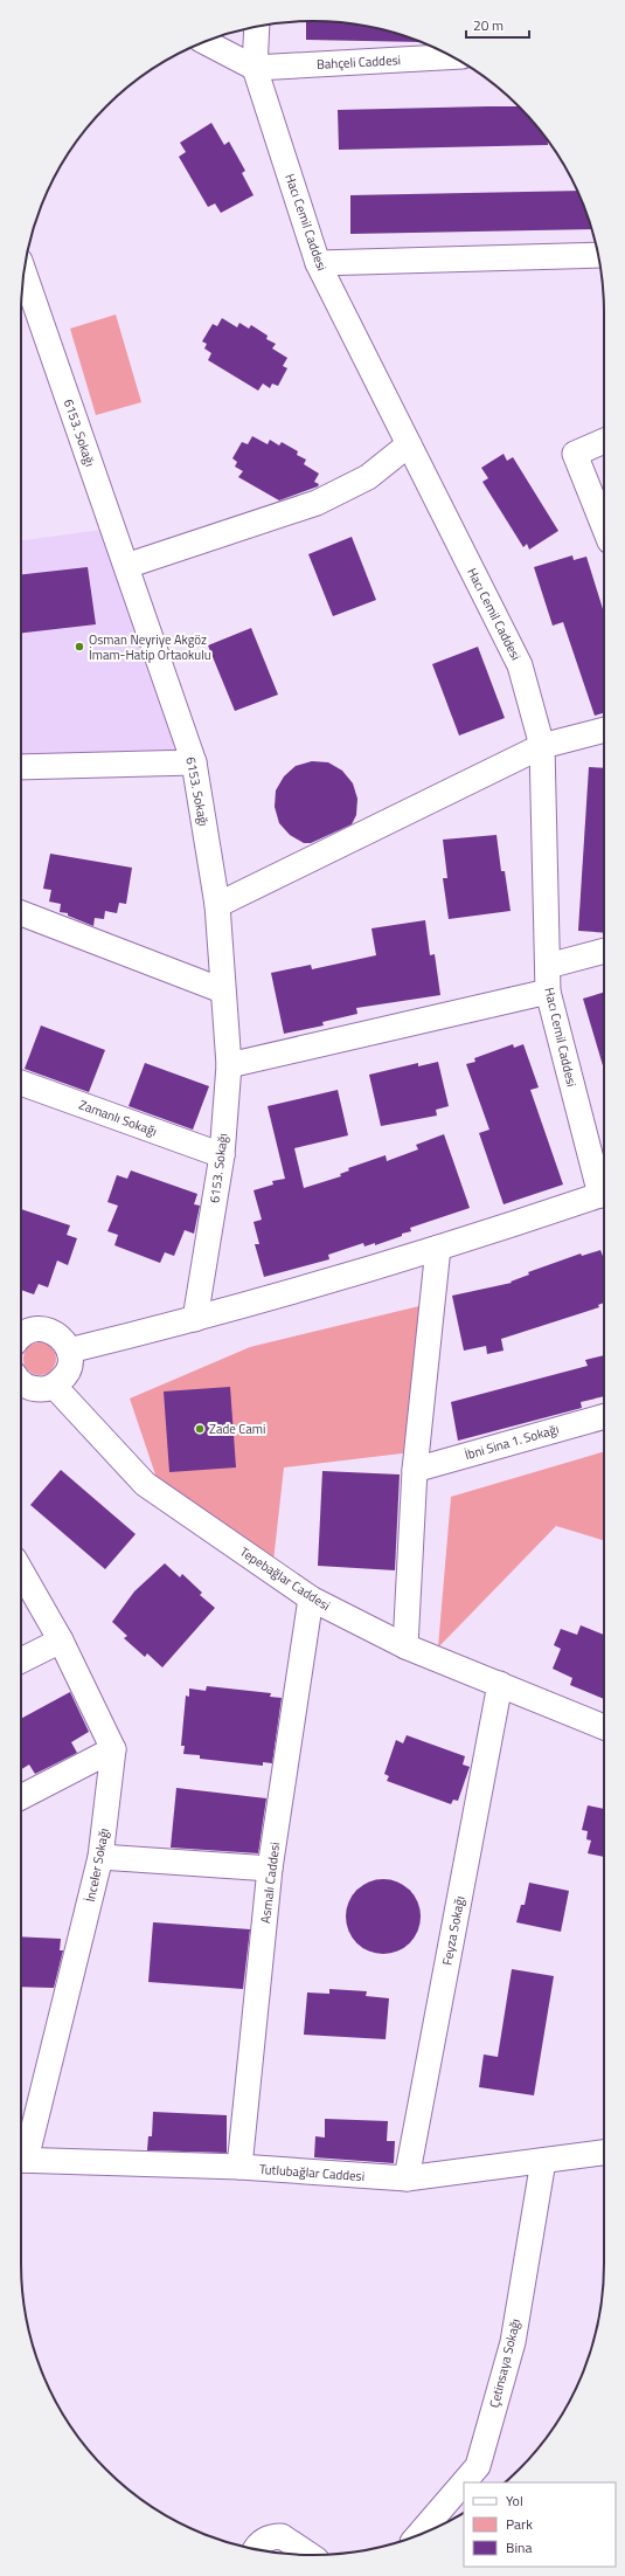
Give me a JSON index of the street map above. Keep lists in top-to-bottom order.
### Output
{
  "streets": {
    "street": [
      "Bahçeli Caddesi",
      "Hacı Cemil Caddesi",
      "6153. Sokağı",
      "Zamanlı Sokağı",
      "İbni Sina 1. Sokağı",
      "Tepebağlar Caddesi",
      "İnceler Sokağı",
      "Asmalı Caddesi",
      "Feyza Sokağı",
      "Tutlubağlar Caddesi",
      "Çetinsaya Sokağı"
    ]
  },
  "crossings": [
    ["Bahçeli Caddesi", "Hacı Cemil Caddesi"],
    ["6153. Sokağı", "Zamanlı Sokağı"],
    ["Tepebağlar Caddesi", "Asmalı Caddesi"],
    ["Tepebağlar Caddesi", "Feyza Sokağı"],
    ["Asmalı Caddesi", "Tutlubağlar Caddesi"],
    ["Feyza Sokağı", "Tutlubağlar Caddesi"],
    ["Tutlubağlar Caddesi", "Çetinsaya Sokağı"]
  ],
  "places": ["Osman Neyriye Akgöz İmam-Hatip Ortaokulu", "Zade Cami"],
  "legend": ["Yol", "Park", "Bina"],
  "scale_bar": "20 m"
}
